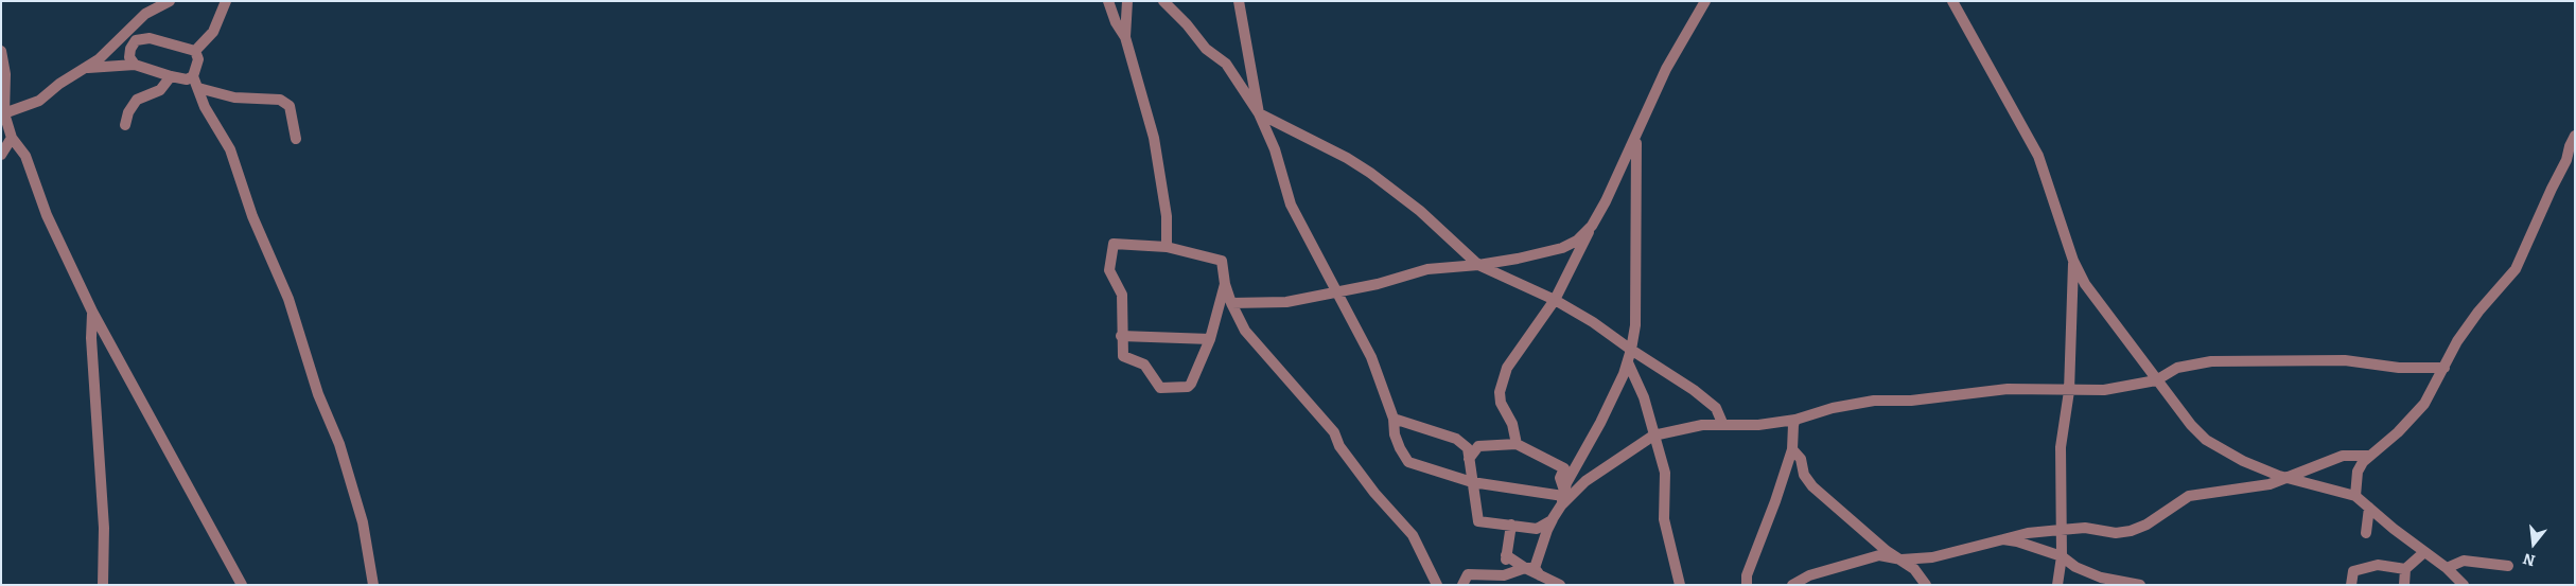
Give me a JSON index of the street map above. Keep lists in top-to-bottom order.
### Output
{
  "north": "bottom"
}
